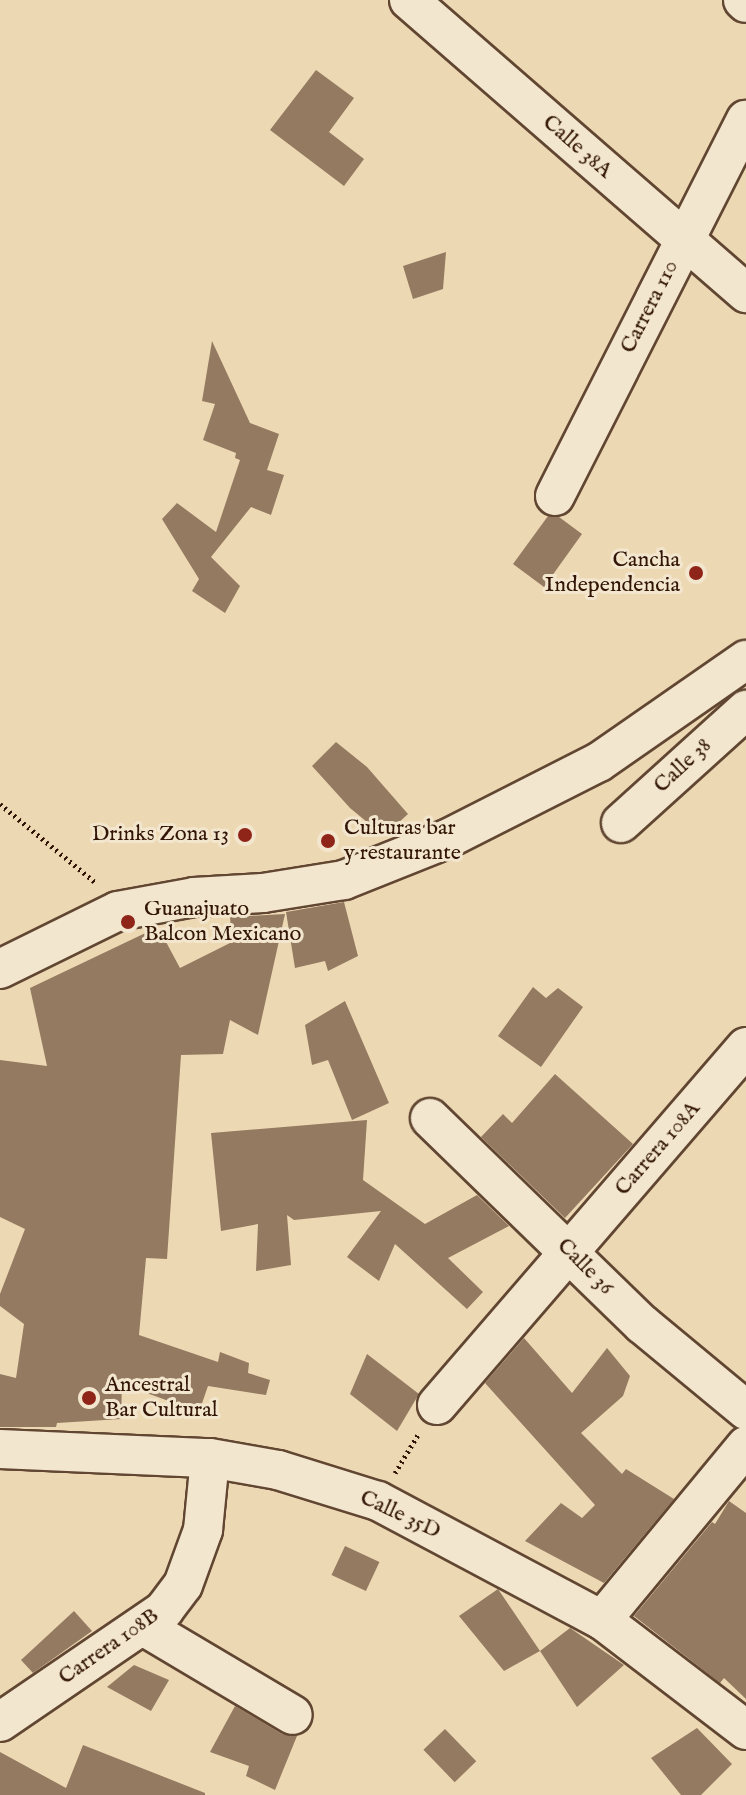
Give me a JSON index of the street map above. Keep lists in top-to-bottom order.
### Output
{
  "streets": {
    "street": [
      "Calle 38A",
      "Carrera 110",
      "Calle 38",
      "Carrera 108A",
      "Calle 36",
      "Calle 35D",
      "Carrera 108B"
    ]
  },
  "crossings": [
    ["Calle 38A", "Carrera 110"],
    ["Carrera 108A", "Calle 36"],
    ["Calle 35D", "Carrera 108B"]
  ],
  "places": [
    "Cancha Independencia",
    "Drinks Zona 13",
    "Culturas bar y restaurante",
    "Guanajuato Balcon Mexicano",
    "Ancestral Bar Cultural"
  ]
}
